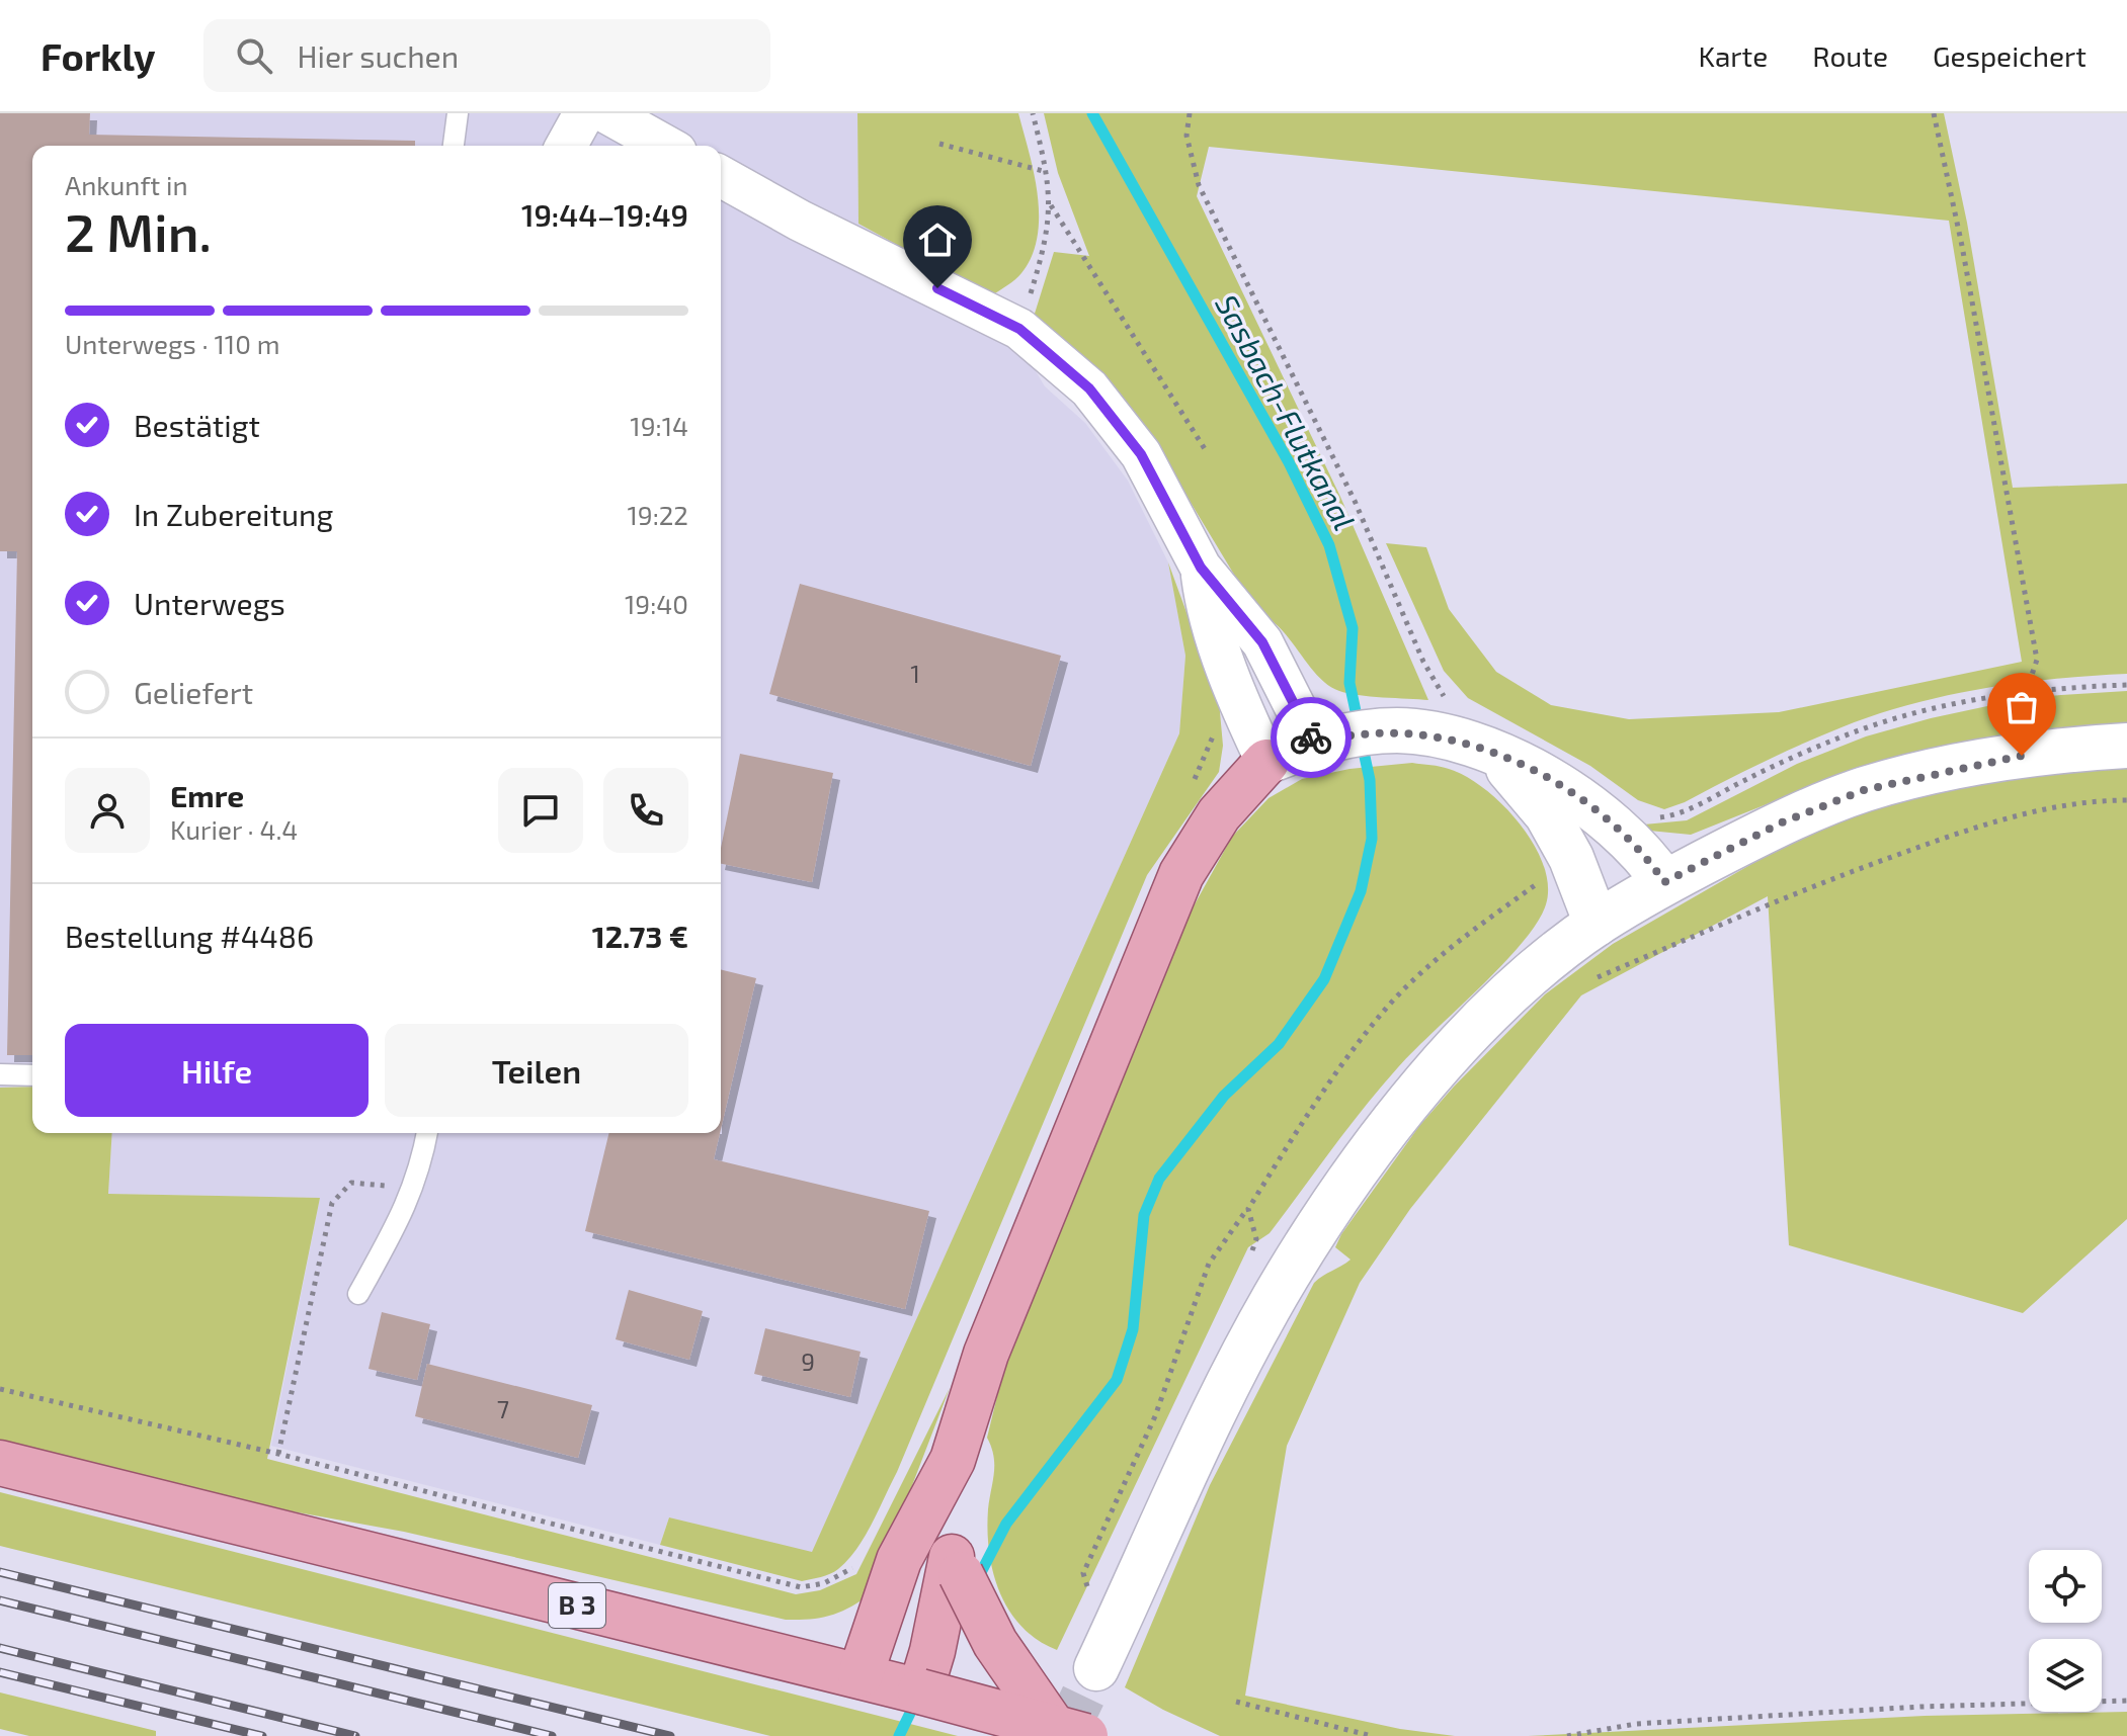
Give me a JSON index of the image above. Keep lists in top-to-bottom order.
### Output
{
  "streets": {
    "main road": ["B 3"]
  },
  "water": ["Sasbach-Flutkanal"],
  "house_numbers": ["1", "9", "7"],
  "page": {
    "header": "Forkly",
    "search": "Hier suchen",
    "nav": ["Karte", "Route", "Gespeichert"],
    "heading": ["2 Min.", "Ankunft in", "19:44–19:49"],
    "panel": [
      "Emre",
      "Kurier · 4.4",
      "Bestellung #4486",
      "12.73 €"
    ],
    "bar": "Unterwegs · 110 m",
    "list": [
      ["Bestätigt", "19:14"],
      ["In Zubereitung", "19:22"],
      ["Unterwegs", "19:40"],
      "Geliefert"
    ],
    "buttons": ["Hilfe", "Teilen"]
  }
}
